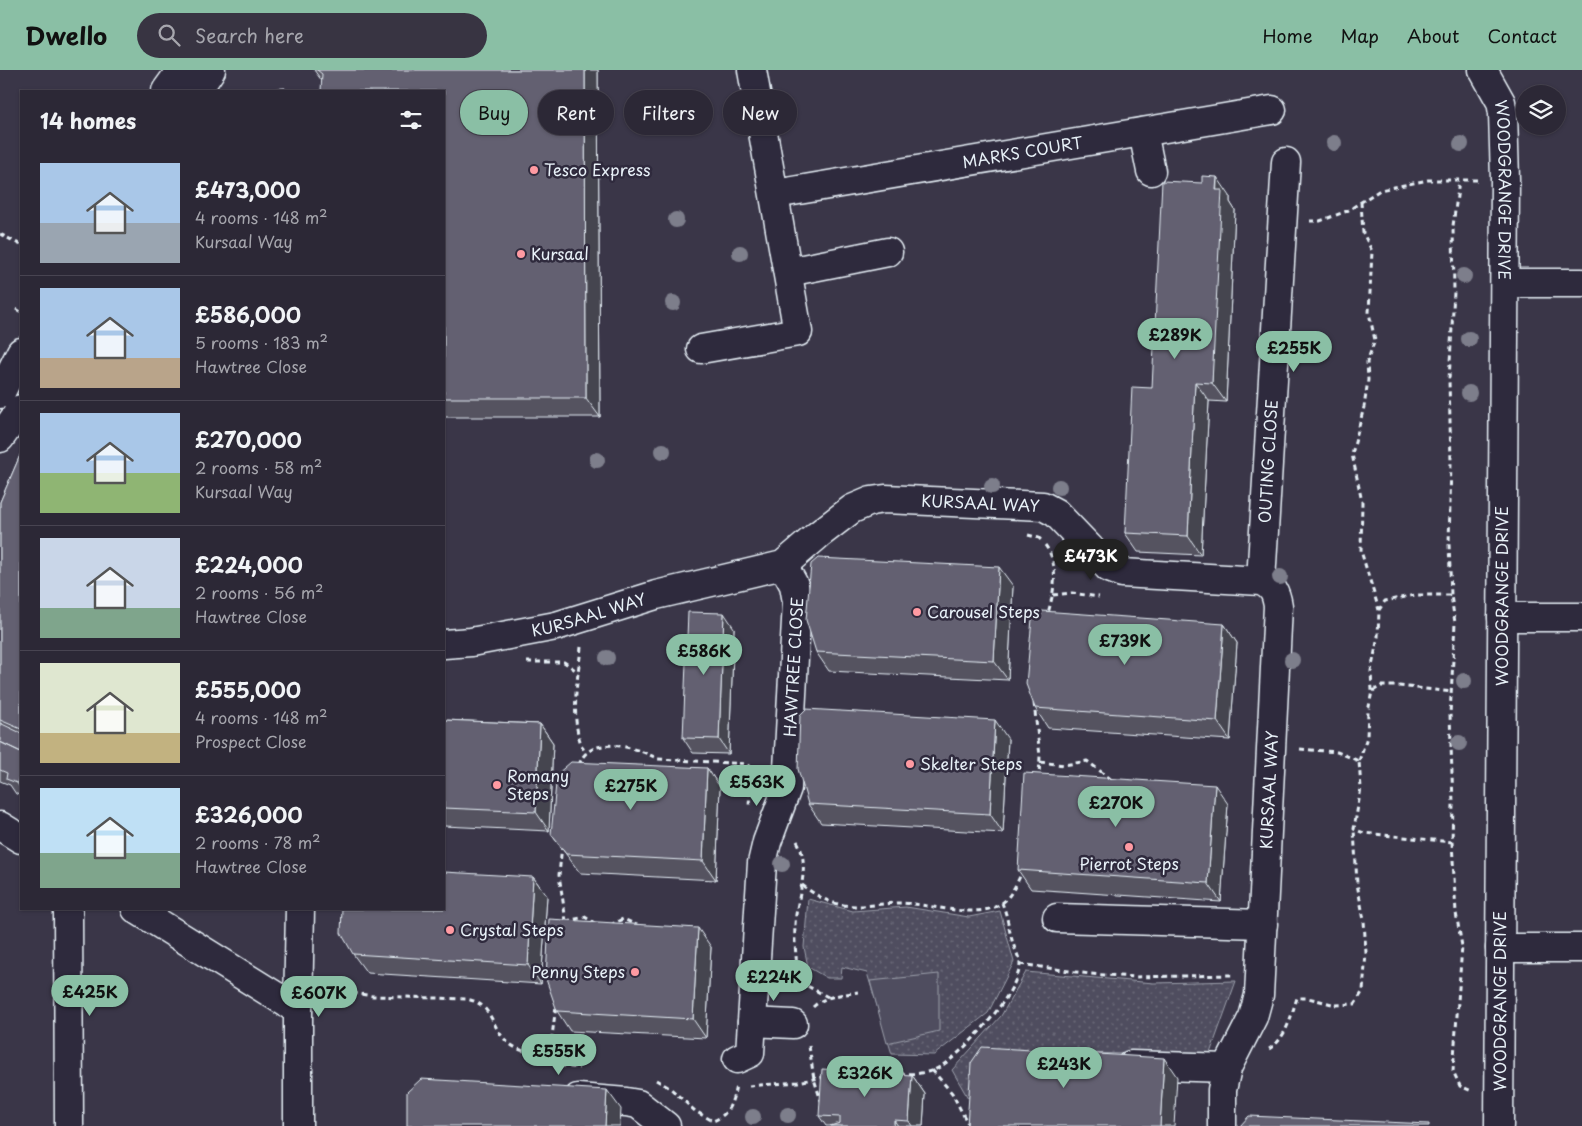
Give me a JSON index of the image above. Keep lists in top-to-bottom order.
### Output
{
  "streets": {
    "street": [
      "MARKS COURT",
      "WOODGRANGE DRIVE",
      "OUTING CLOSE",
      "KURSAAL WAY",
      "HAWTREE CLOSE"
    ]
  },
  "crossings": [
    ["OUTING CLOSE", "KURSAAL WAY"],
    ["KURSAAL WAY", "HAWTREE CLOSE"]
  ],
  "places": [
    "Tesco Express",
    "Kursaal",
    "Carousel Steps",
    "Skelter Steps",
    "Romany Steps",
    "Pierrot Steps",
    "Crystal Steps",
    "Penny Steps"
  ],
  "page": {
    "header": "Dwello",
    "search": "Search here",
    "nav": [
      "Home",
      "Map",
      "About",
      "Contact"
    ],
    "chip": [
      "Buy",
      "Rent",
      "Filters",
      "New"
    ],
    "heading": "14 homes",
    "list": [
      {
        "name": "£473,000",
        "note": "4 rooms · 148 m² · Kursaal Way"
      },
      {
        "name": "£586,000",
        "note": "5 rooms · 183 m² · Hawtree Close"
      },
      {
        "name": "£270,000",
        "note": "2 rooms · 58 m² · Kursaal Way"
      },
      {
        "name": "£224,000",
        "note": "2 rooms · 56 m² · Hawtree Close"
      },
      {
        "name": "£555,000",
        "note": "4 rooms · 148 m² · Prospect Close"
      },
      {
        "name": "£326,000",
        "note": "2 rooms · 78 m² · Hawtree Close"
      }
    ],
    "price": [
      "£289K",
      "£255K",
      "£473K",
      "£739K",
      "£586K",
      "£563K",
      "£275K",
      "£270K",
      "£224K",
      "£425K",
      "£607K",
      "£555K",
      "£243K",
      "£326K"
    ]
  }
}
